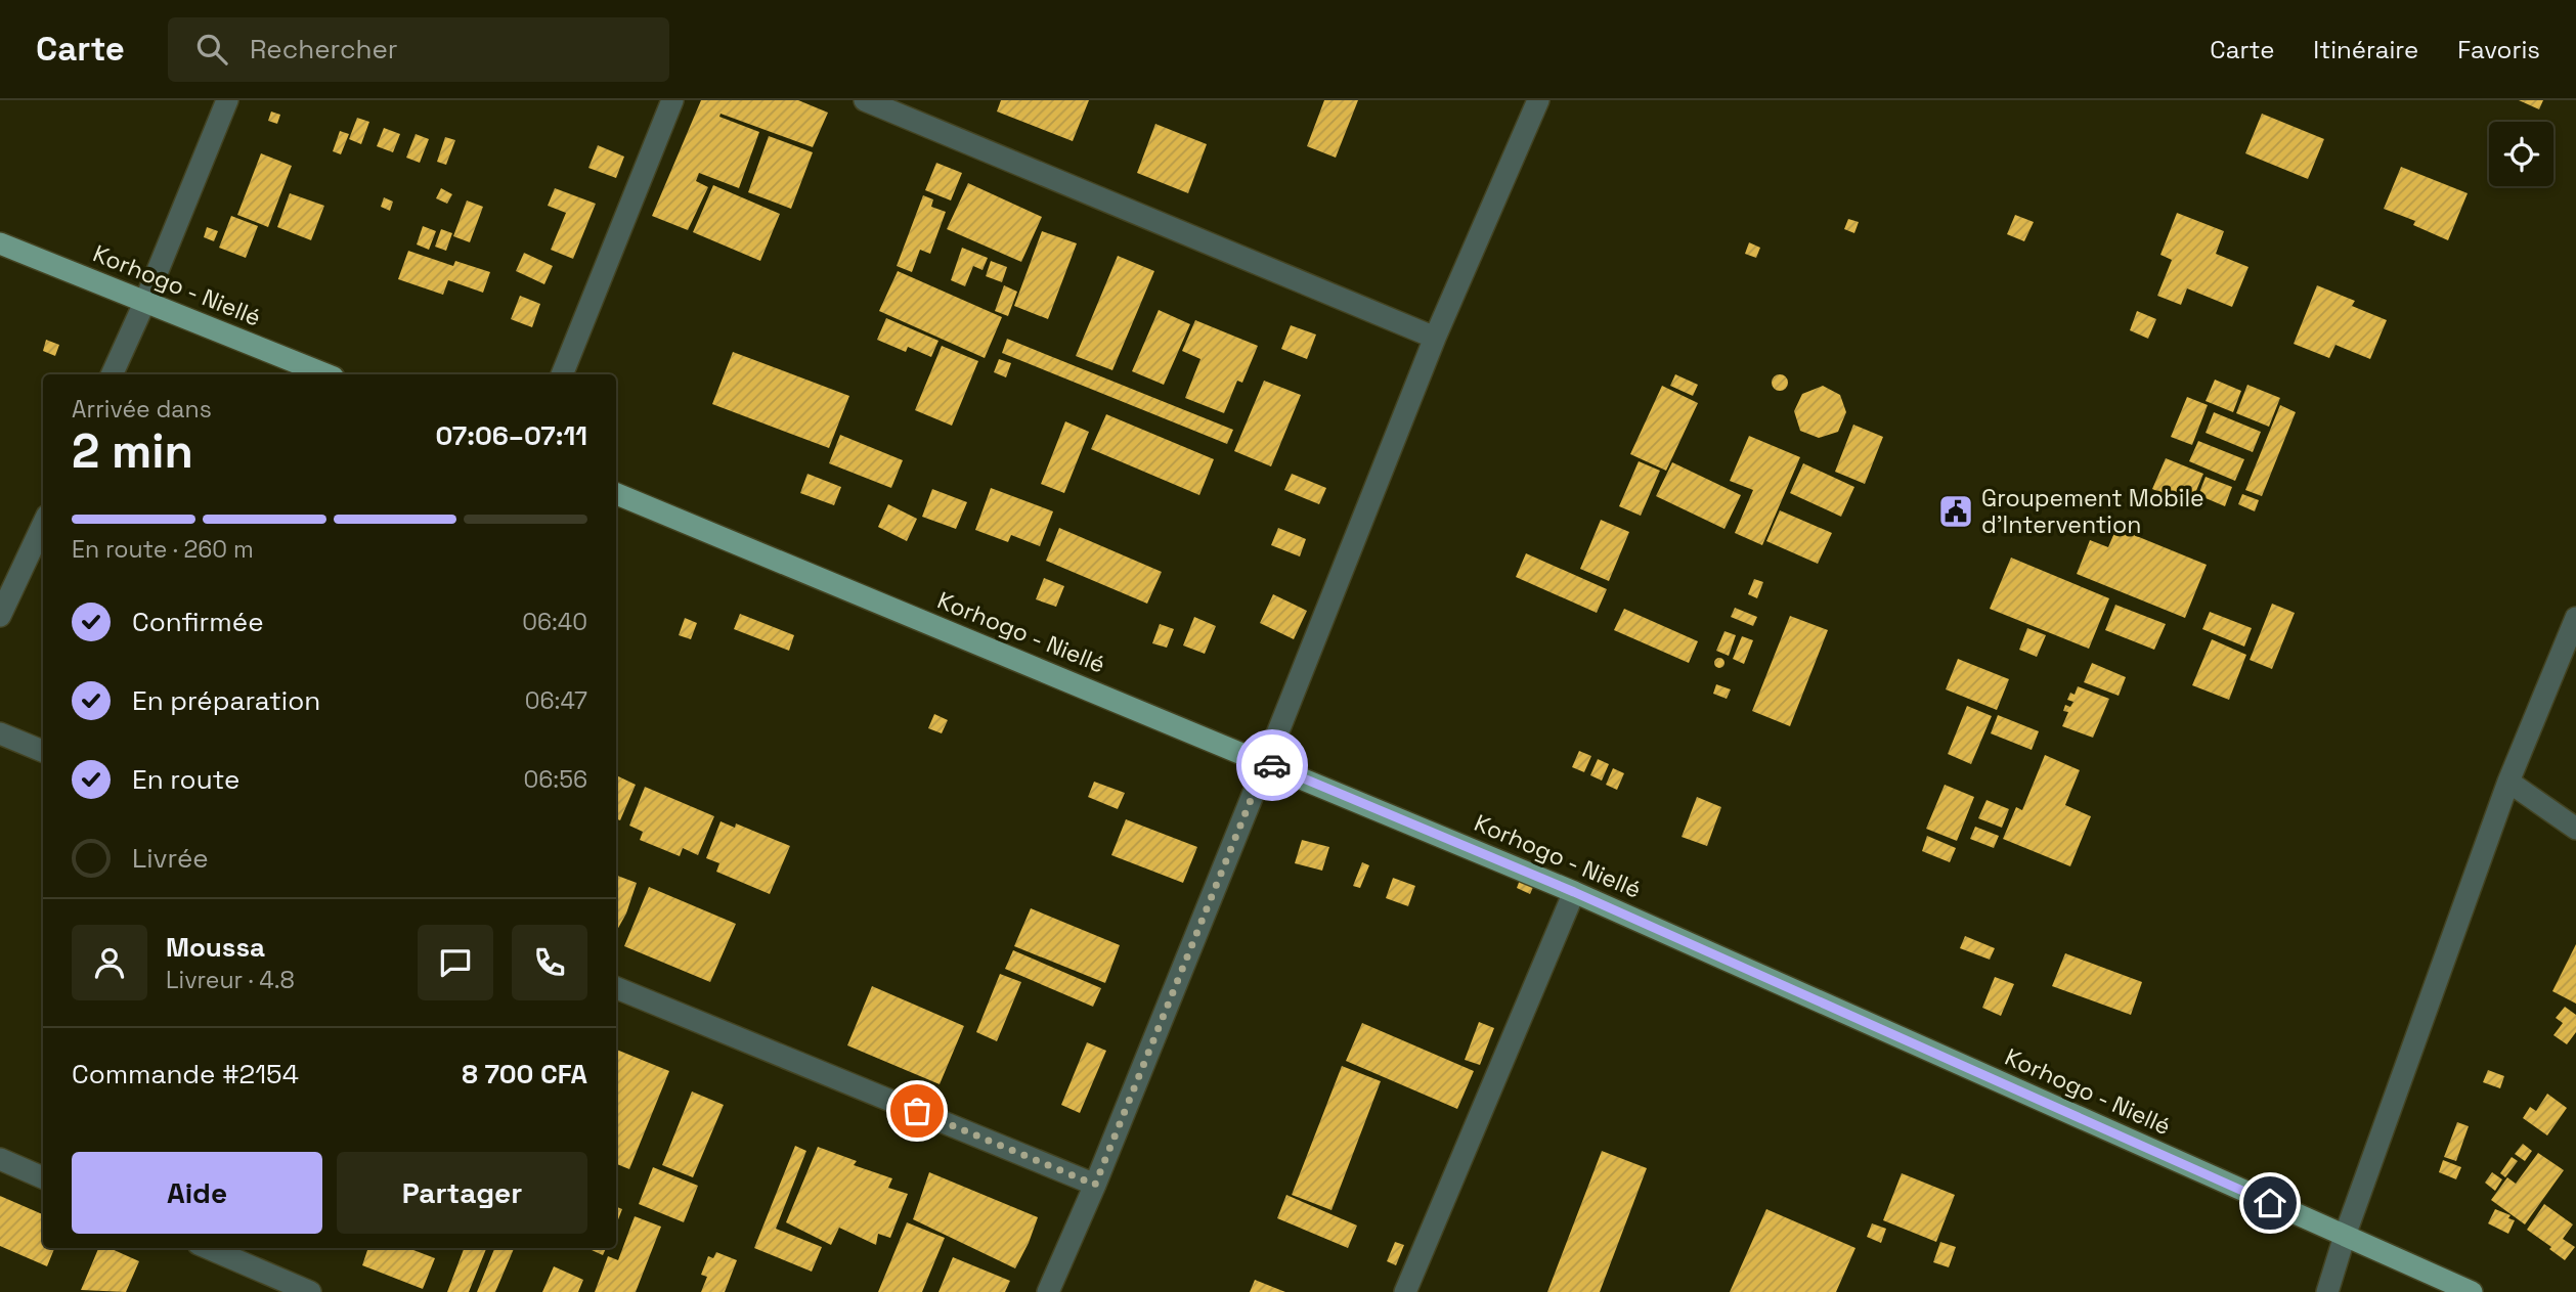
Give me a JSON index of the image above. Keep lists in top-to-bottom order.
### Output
{
  "streets": {
    "main road": ["Korhogo - Niellé"]
  },
  "places": {
    "public building": ["Groupement Mobile d'Intervention"]
  },
  "page": {
    "header": "Carte",
    "search": "Rechercher",
    "nav": ["Carte", "Itinéraire", "Favoris"],
    "heading": ["2 min", "Arrivée dans", "07:06–07:11"],
    "panel": [
      "Moussa",
      "Livreur · 4.8",
      "Commande #2154",
      "8 700 CFA"
    ],
    "bar": "En route · 260 m",
    "list": [
      ["Confirmée", "06:40"],
      ["En préparation", "06:47"],
      ["En route", "06:56"],
      "Livrée"
    ],
    "buttons": ["Aide", "Partager"]
  }
}
